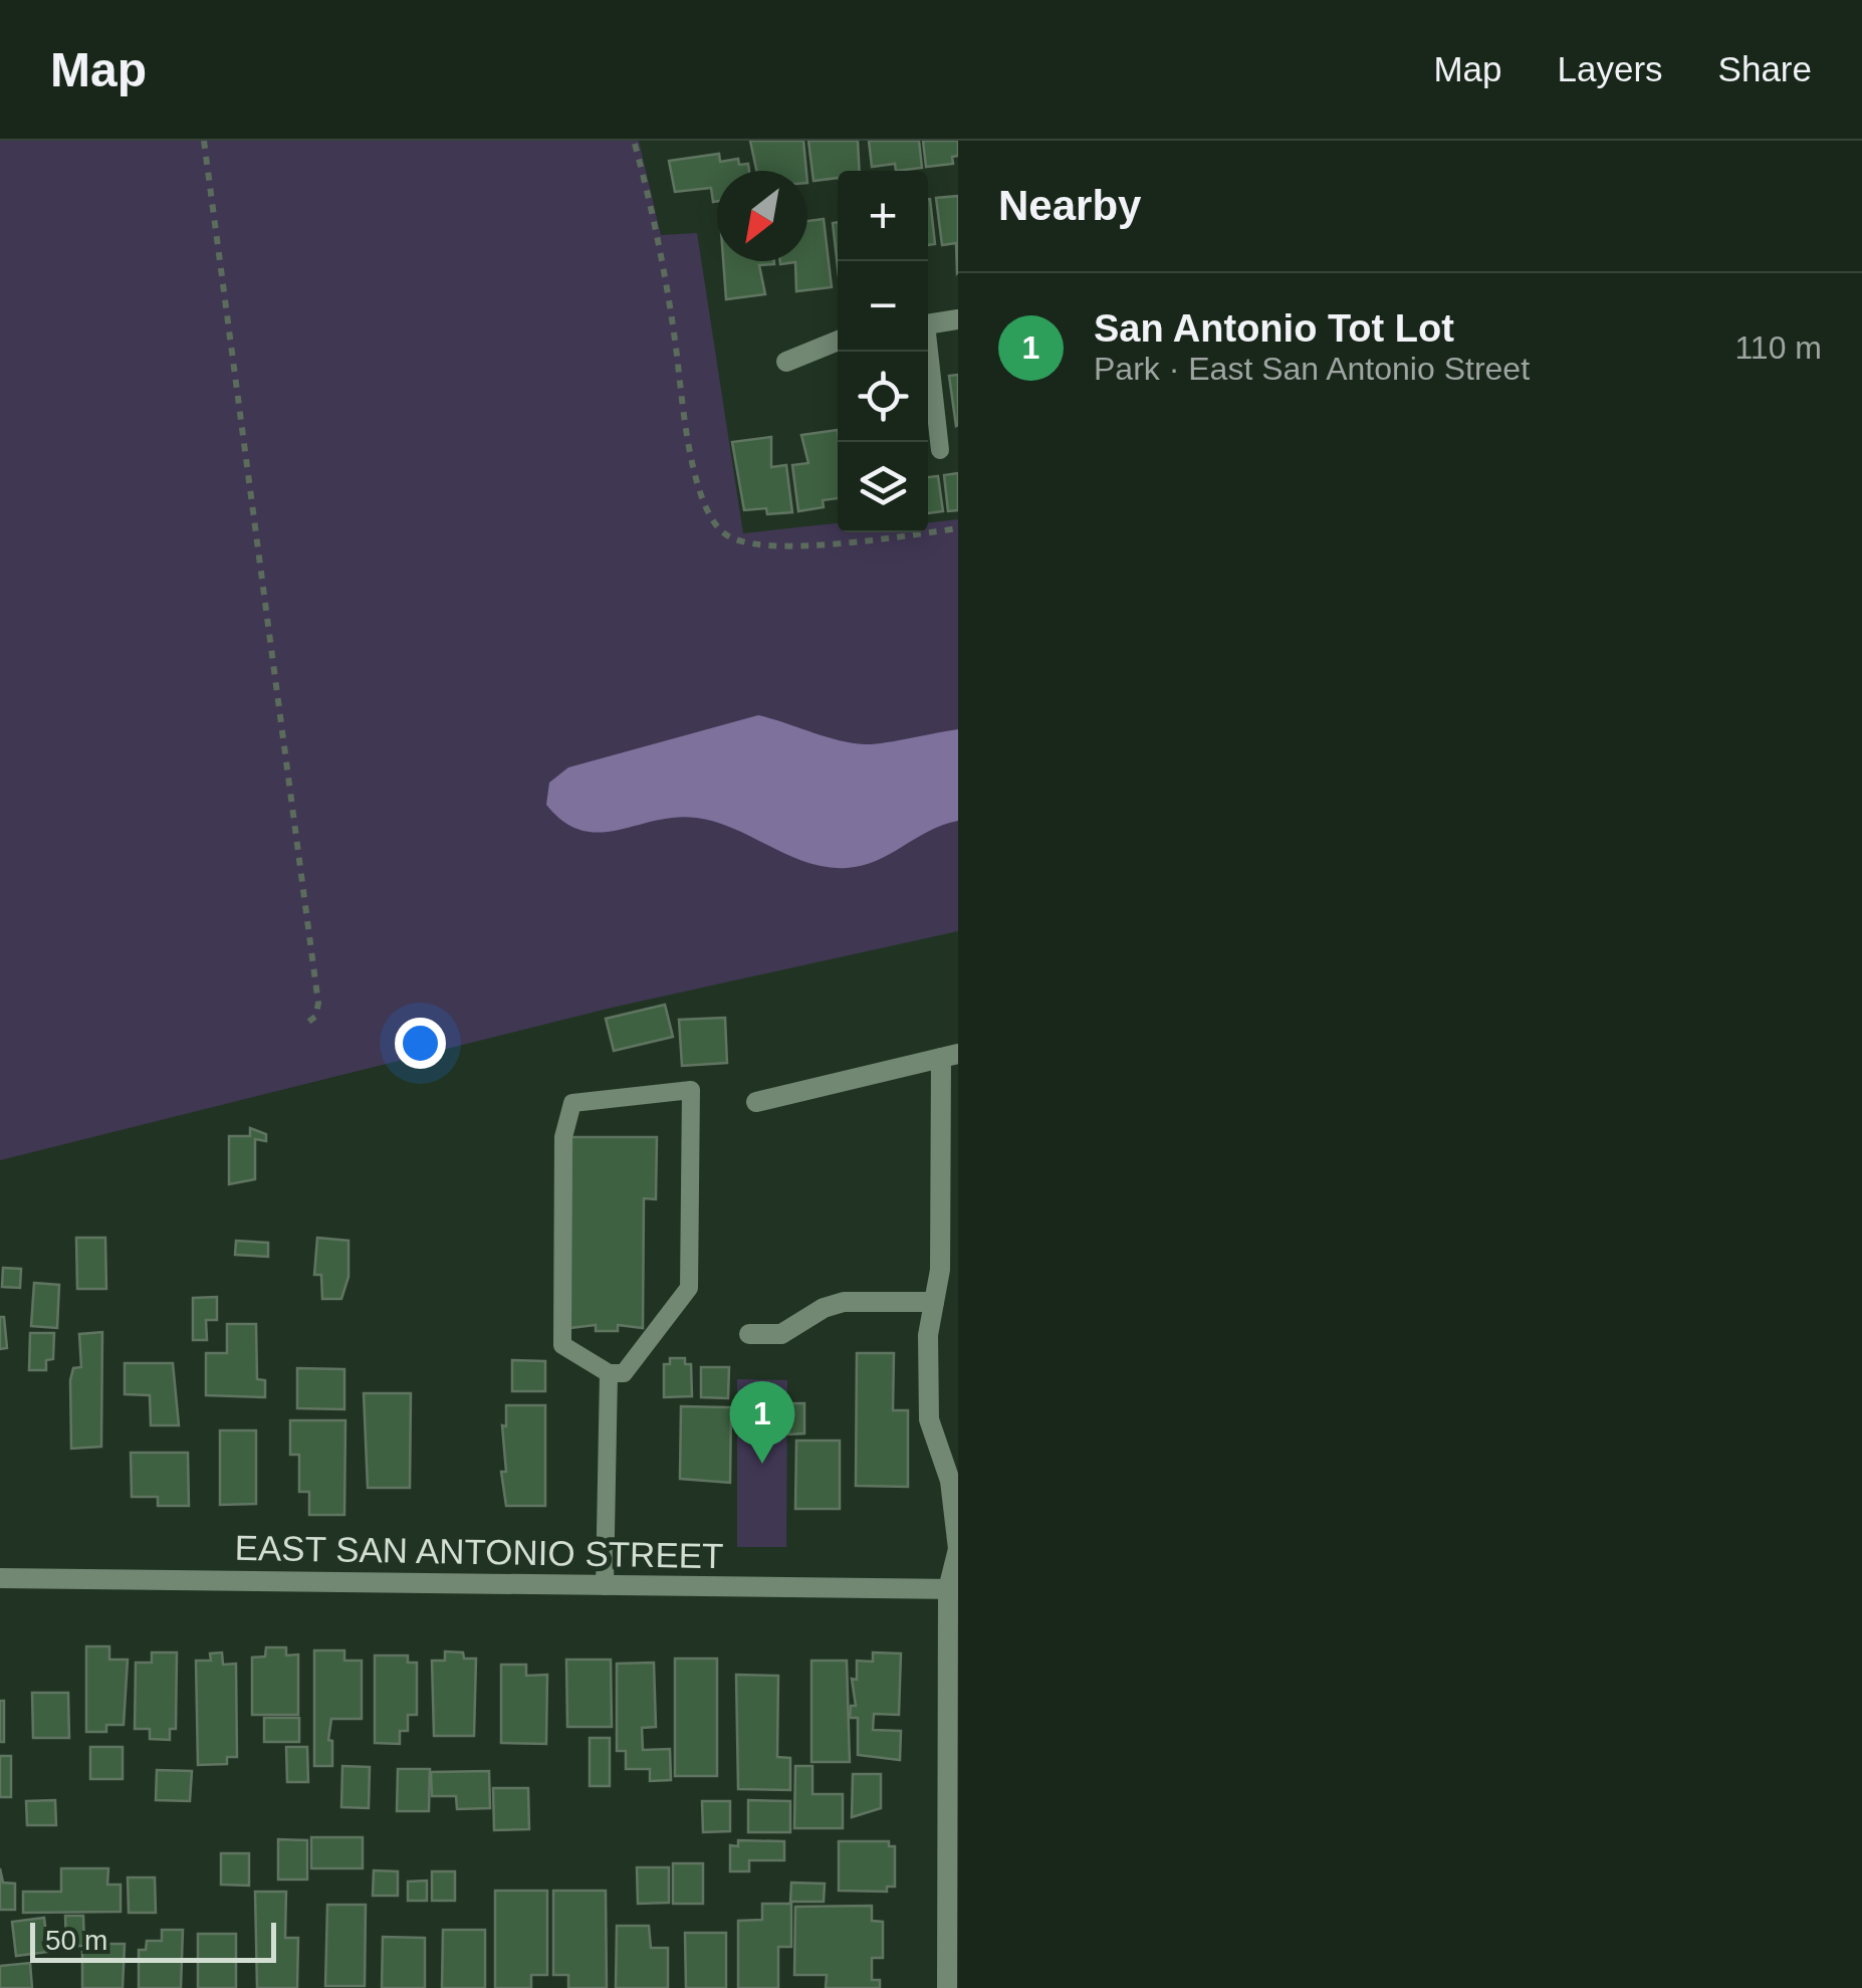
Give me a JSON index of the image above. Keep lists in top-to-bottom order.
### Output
{
  "streets": {
    "street": ["EAST SAN ANTONIO STREET"]
  },
  "scale_bar": "50 m",
  "north": "bottom left",
  "page": {
    "header": "Map",
    "nav": ["Map", "Layers", "Share"],
    "heading": "Nearby",
    "map_buttons": ["+", "−"],
    "list": [
      {
        "mark": "1",
        "name": "San Antonio Tot Lot",
        "note": "Park · East San Antonio Street",
        "value": "110 m"
      }
    ],
    "pins": "1",
    "scale": "50 m"
  }
}
